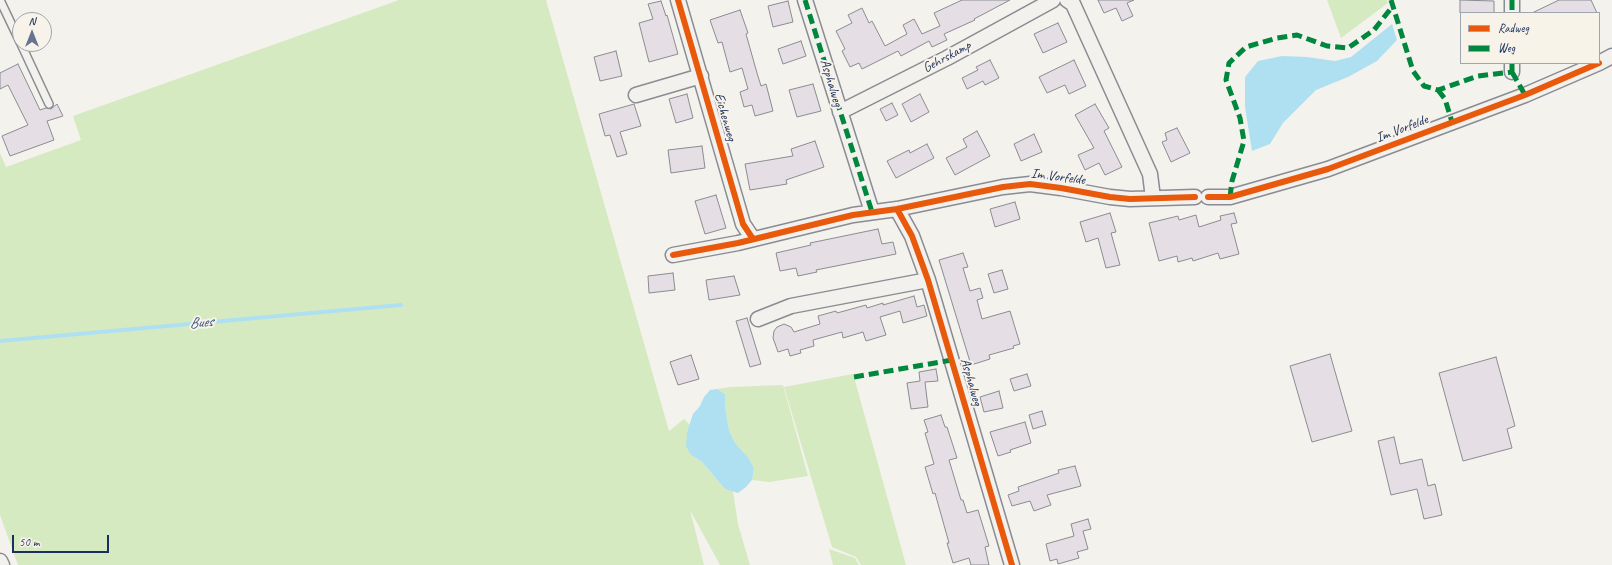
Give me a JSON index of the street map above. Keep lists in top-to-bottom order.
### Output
{
  "streets": {
    "street": [
      "Gehrskamp",
      "Asphalweg",
      "Eichenweg",
      "Im Vorfelde"
    ]
  },
  "crossings": [
    ["Gehrskamp", "Asphalweg"],
    ["Asphalweg", "Im Vorfelde"]
  ],
  "water": ["Bues"],
  "legend": ["Radweg", "Weg"],
  "scale_bar": "50 m",
  "north": "top"
}
